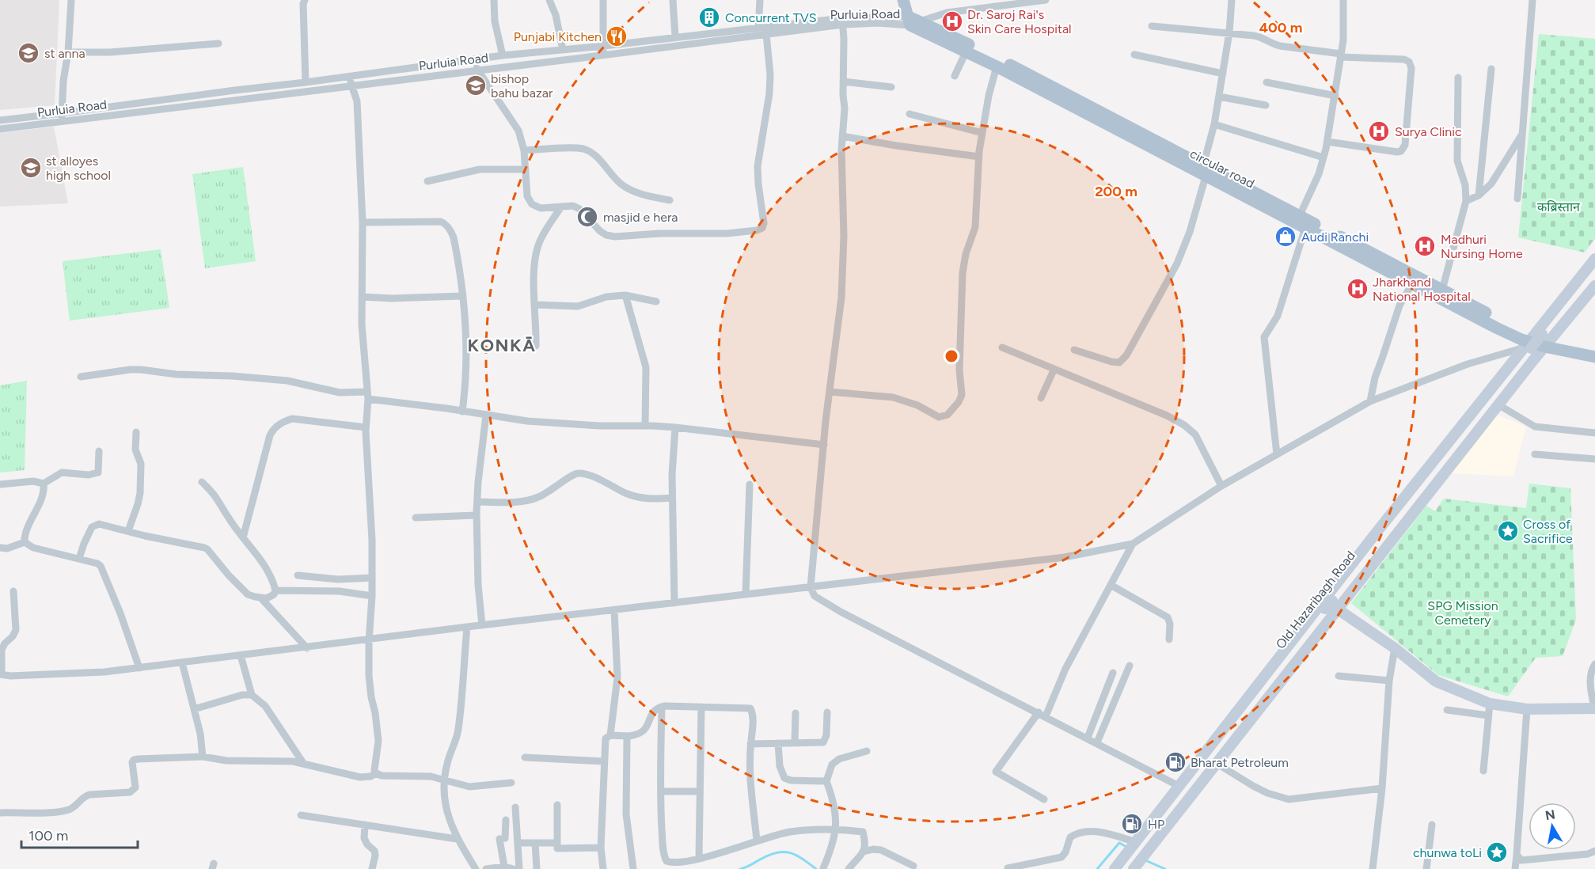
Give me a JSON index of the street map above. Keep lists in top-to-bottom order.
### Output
{
  "streets": {
    "main road": ["circular road"],
    "street": ["Purluia Road", "Old Hazaribagh Road"]
  },
  "crossings": [
    ["Purluia Road", "circular road"],
    ["circular road", "Old Hazaribagh Road"]
  ],
  "districts": ["KONKĀ"],
  "parks": ["कब्रिस्तान", "SPG Mission Cemetery"],
  "places": {
    "building": ["Concurrent TVS"],
    "hospital": [
      "Dr. Saroj Rai's Skin Care Hospital",
      "Surya Clinic",
      "Madhuri Nursing Home",
      "Jharkhand National Hospital"
    ],
    "restaurant": ["Punjabi Kitchen"],
    "school or university": ["st anna", "bishop bahu bazar", "st alloyes high school"],
    "mosque": ["masjid e hera"],
    "shop": ["Audi Ranchi"],
    "place": ["Cross of Sacrifice", "chunwa toLi"],
    "fuel station": ["Bharat Petroleum", "HP"]
  },
  "scale_bar": "100 m",
  "north": "top",
  "rings": ["400 m", "200 m"]
}
